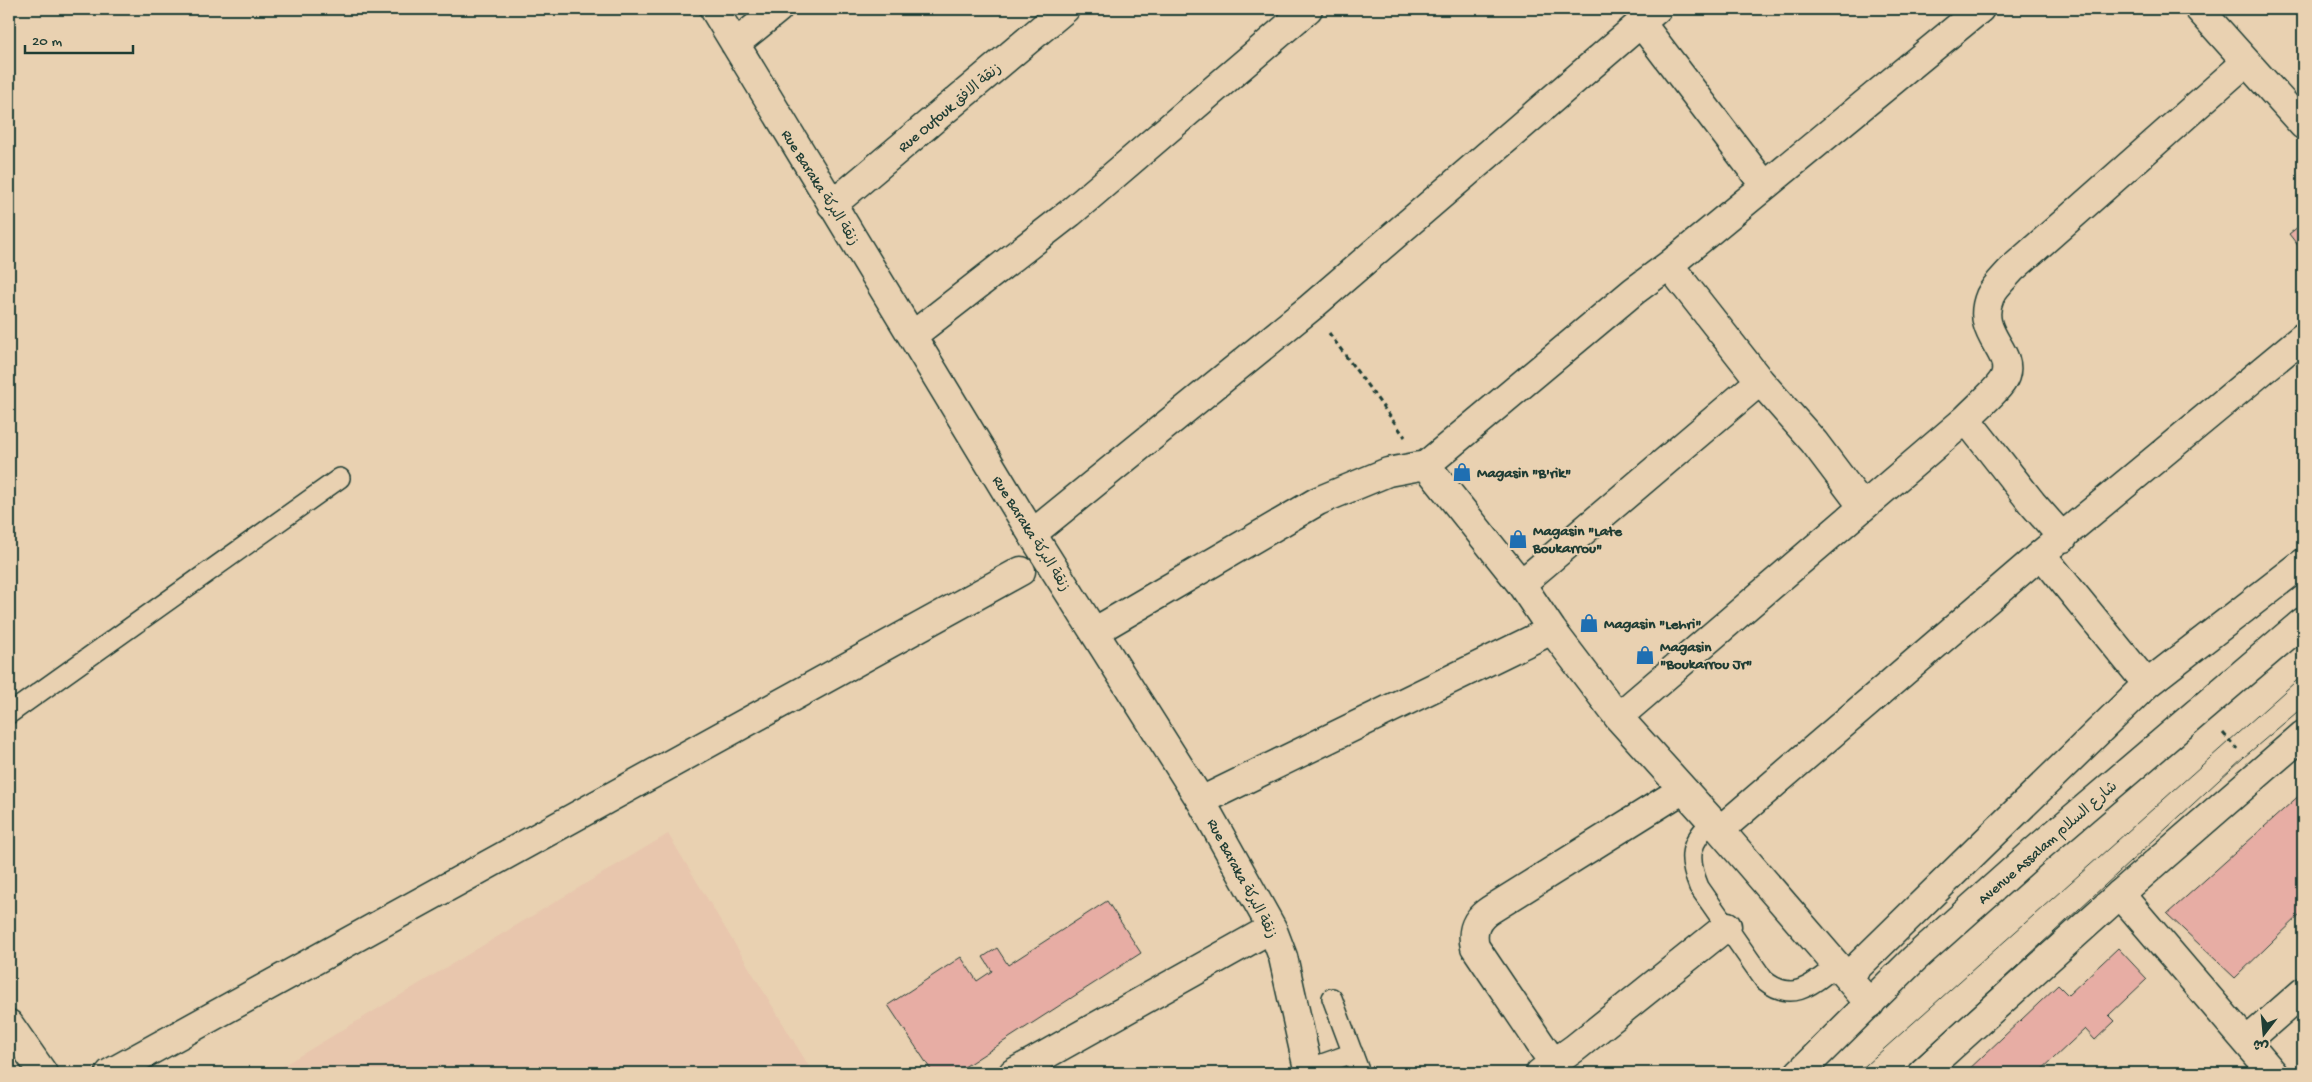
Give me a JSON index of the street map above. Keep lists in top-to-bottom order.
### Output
{
  "streets": {
    "street": ["Rue Oufouk زنقة الافق", "Rue Baraka زنقة البركة", "Avenue Assalam شارع السلام"]
  },
  "crossings": [
    ["Rue Oufouk زنقة الافق", "Rue Baraka زنقة البركة"]
  ],
  "places": {
    "shop": [
      "Magasin \"B'rik\"",
      "Magasin \"Late Boukarrou\"",
      "Magasin \"Lehri\"",
      "Magasin \"Boukarrou Jr\""
    ]
  },
  "scale_bar": "20 m",
  "north": "bottom"
}
